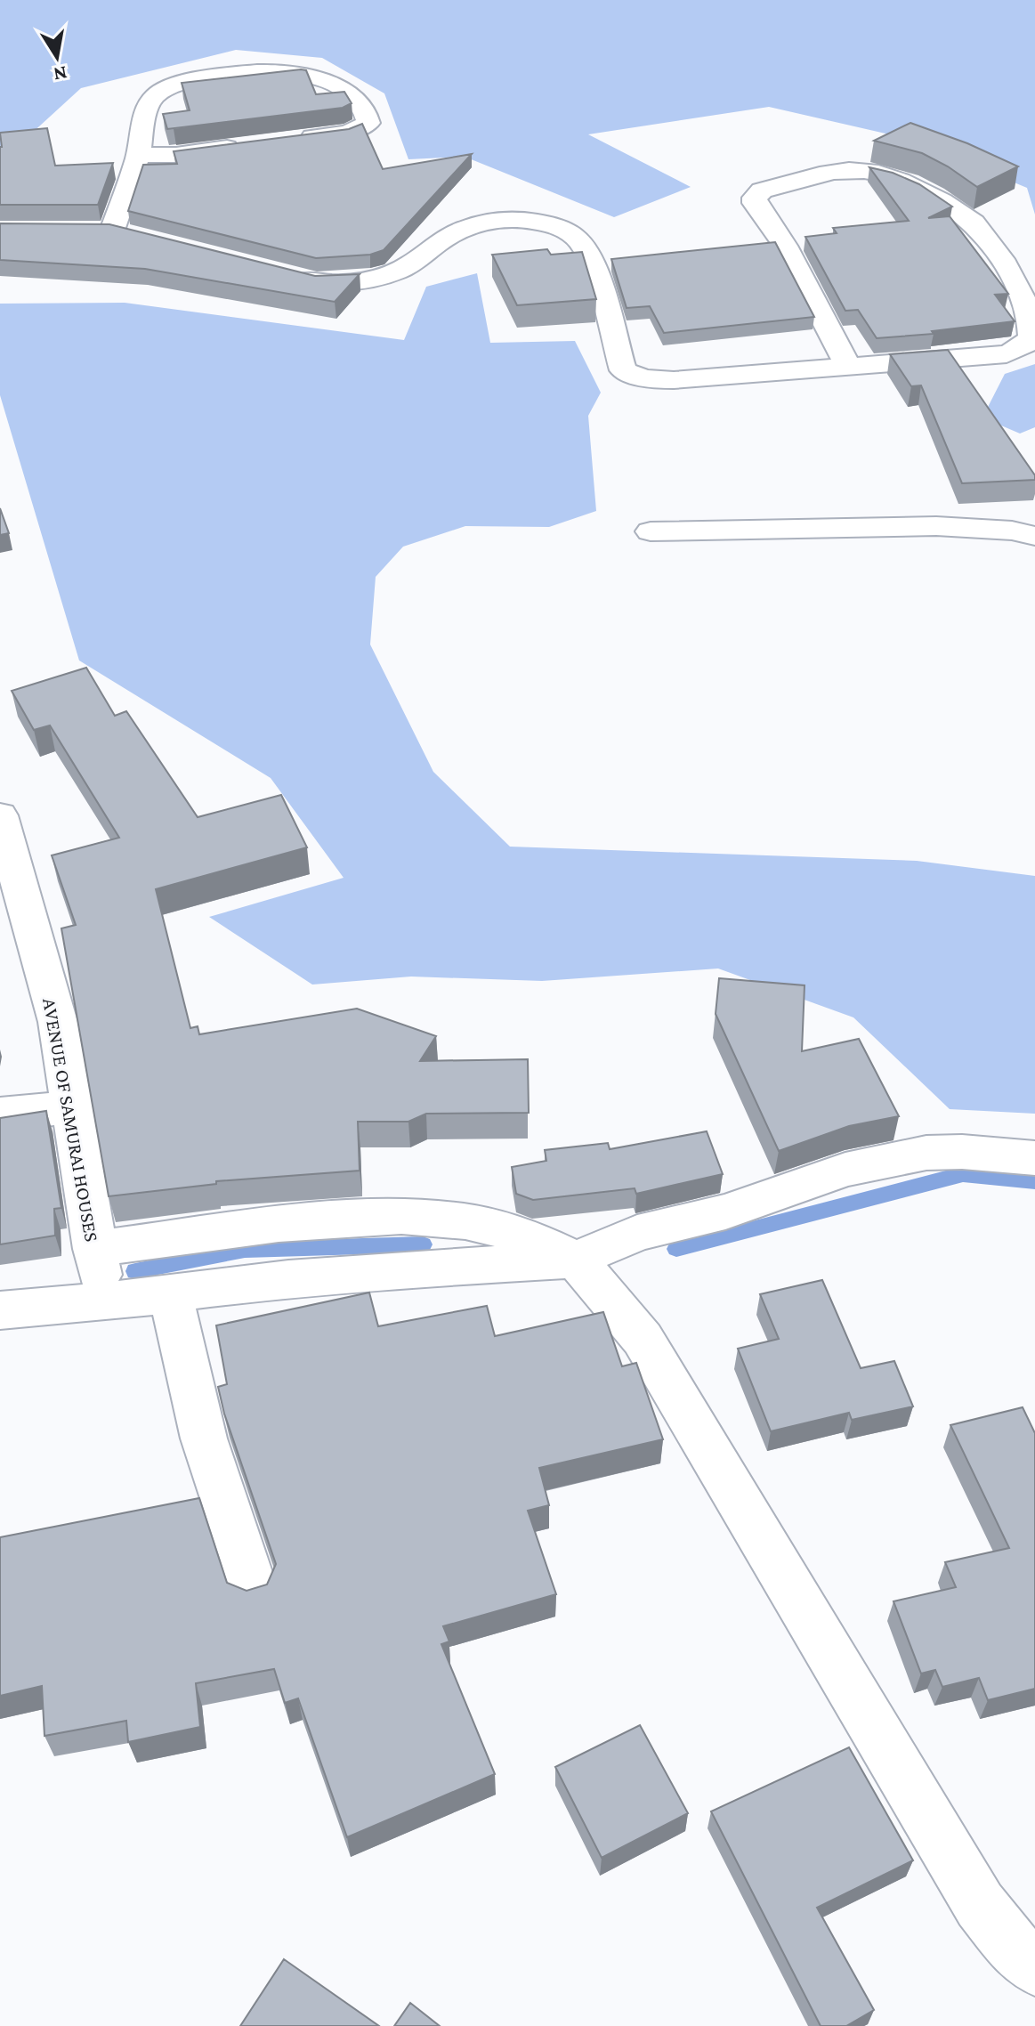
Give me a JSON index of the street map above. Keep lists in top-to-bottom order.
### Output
{
  "streets": {
    "street": ["AVENUE OF SAMURAI HOUSES"]
  },
  "north": "bottom"
}
